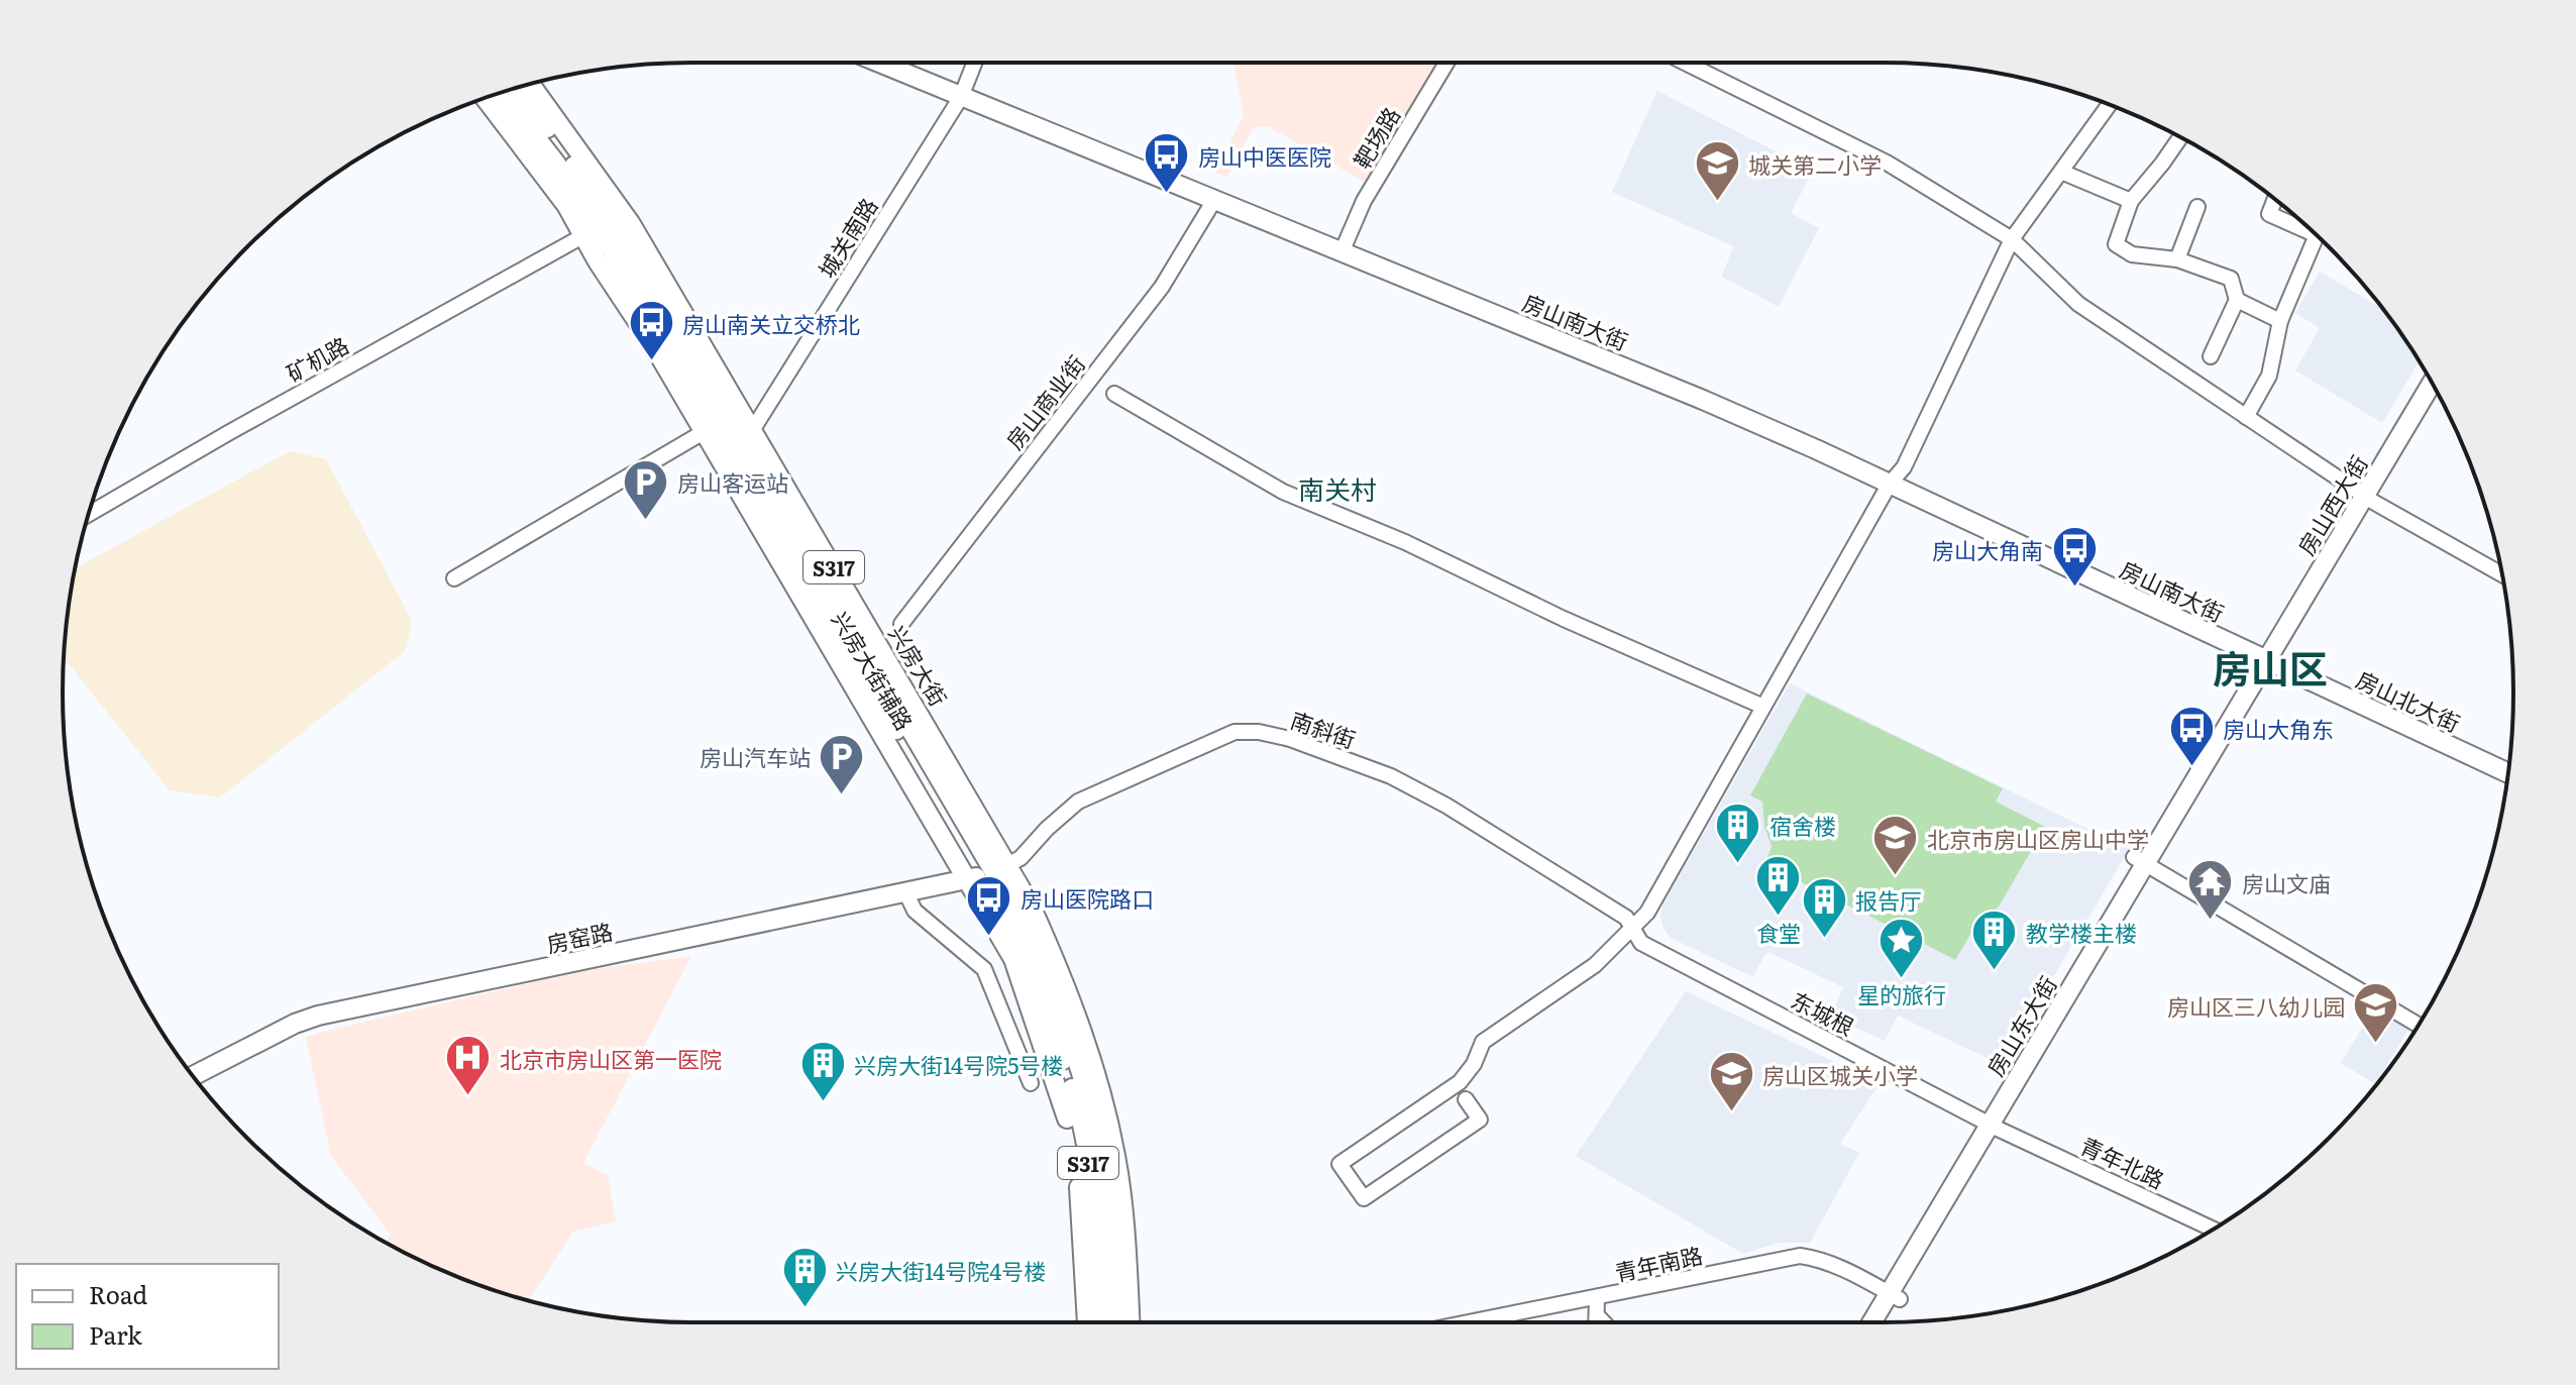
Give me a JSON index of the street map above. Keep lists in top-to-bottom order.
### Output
{
  "streets": {
    "main road": [
      "房山南大街",
      "房山西大街",
      "S317",
      "兴房大街",
      "兴房大街辅路",
      "房山北大街",
      "房窑路",
      "房山东大街"
    ],
    "street": [
      "靶场路",
      "城关南路",
      "矿机路",
      "房山商业街",
      "南斜街",
      "东城根",
      "青年北路",
      "青年南路"
    ]
  },
  "crossings": [
    ["靶场路", "房山南大街"],
    ["城关南路", "房山南大街"],
    ["城关南路", "兴房大街"],
    ["房山南大街", "房山商业街"],
    ["房山南大街", "房山西大街"],
    ["房山南大街", "房山北大街"],
    ["房山南大街", "房山东大街"],
    ["矿机路", "兴房大街辅路"],
    ["房山西大街", "房山北大街"],
    ["房山西大街", "房山东大街"],
    ["兴房大街", "兴房大街辅路"],
    ["兴房大街", "南斜街"],
    ["兴房大街", "房窑路"],
    ["兴房大街辅路", "南斜街"],
    ["兴房大街辅路", "房窑路"],
    ["房山北大街", "房山东大街"],
    ["南斜街", "房窑路"],
    ["南斜街", "东城根"],
    ["东城根", "房山东大街"],
    ["东城根", "青年北路"],
    ["房山东大街", "青年北路"],
    ["房山东大街", "青年南路"]
  ],
  "districts": ["南关村", "房山区"],
  "places": {
    "bus stop": [
      "房山中医医院",
      "房山南关立交桥北",
      "房山大角南",
      "房山大角东",
      "房山医院路口"
    ],
    "school or university": [
      "城关第二小学",
      "北京市房山区房山中学",
      "房山区三八幼儿园",
      "房山区城关小学"
    ],
    "parking": ["房山客运站", "房山汽车站"],
    "building": [
      "宿舍楼",
      "食堂",
      "报告厅",
      "教学楼主楼",
      "兴房大街14号院5号楼",
      "兴房大街14号院4号楼"
    ],
    "temple": ["房山文庙"],
    "place": ["星的旅行"],
    "hospital": ["北京市房山区第一医院"]
  },
  "legend": ["Road", "Park"]
}
